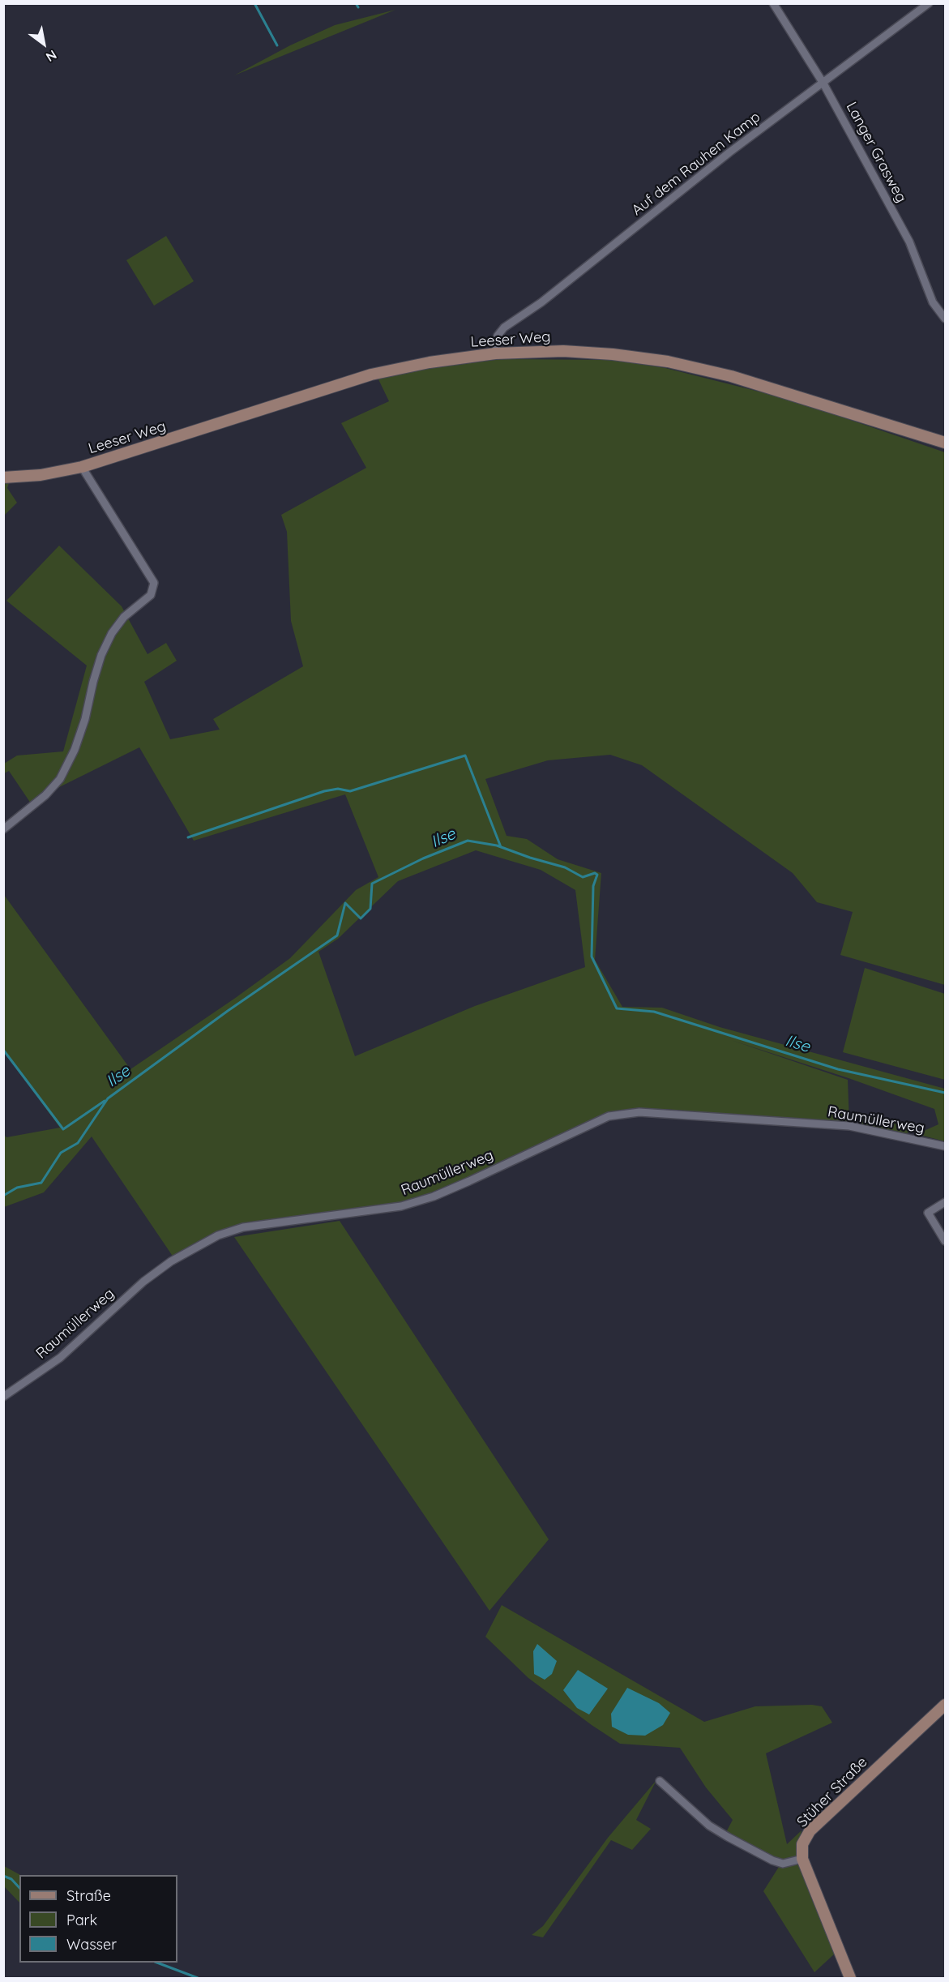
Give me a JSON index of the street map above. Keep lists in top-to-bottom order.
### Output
{
  "streets": {
    "street": [
      "Langer Grasweg",
      "Auf dem Rauhen Kamp",
      "Leeser Weg",
      "Raumüllerweg",
      "Stüher Straße"
    ]
  },
  "crossings": [
    ["Langer Grasweg", "Auf dem Rauhen Kamp"],
    ["Auf dem Rauhen Kamp", "Leeser Weg"]
  ],
  "water": ["Ilse"],
  "legend": ["Straße", "Park", "Wasser"],
  "north": "bottom right"
}
